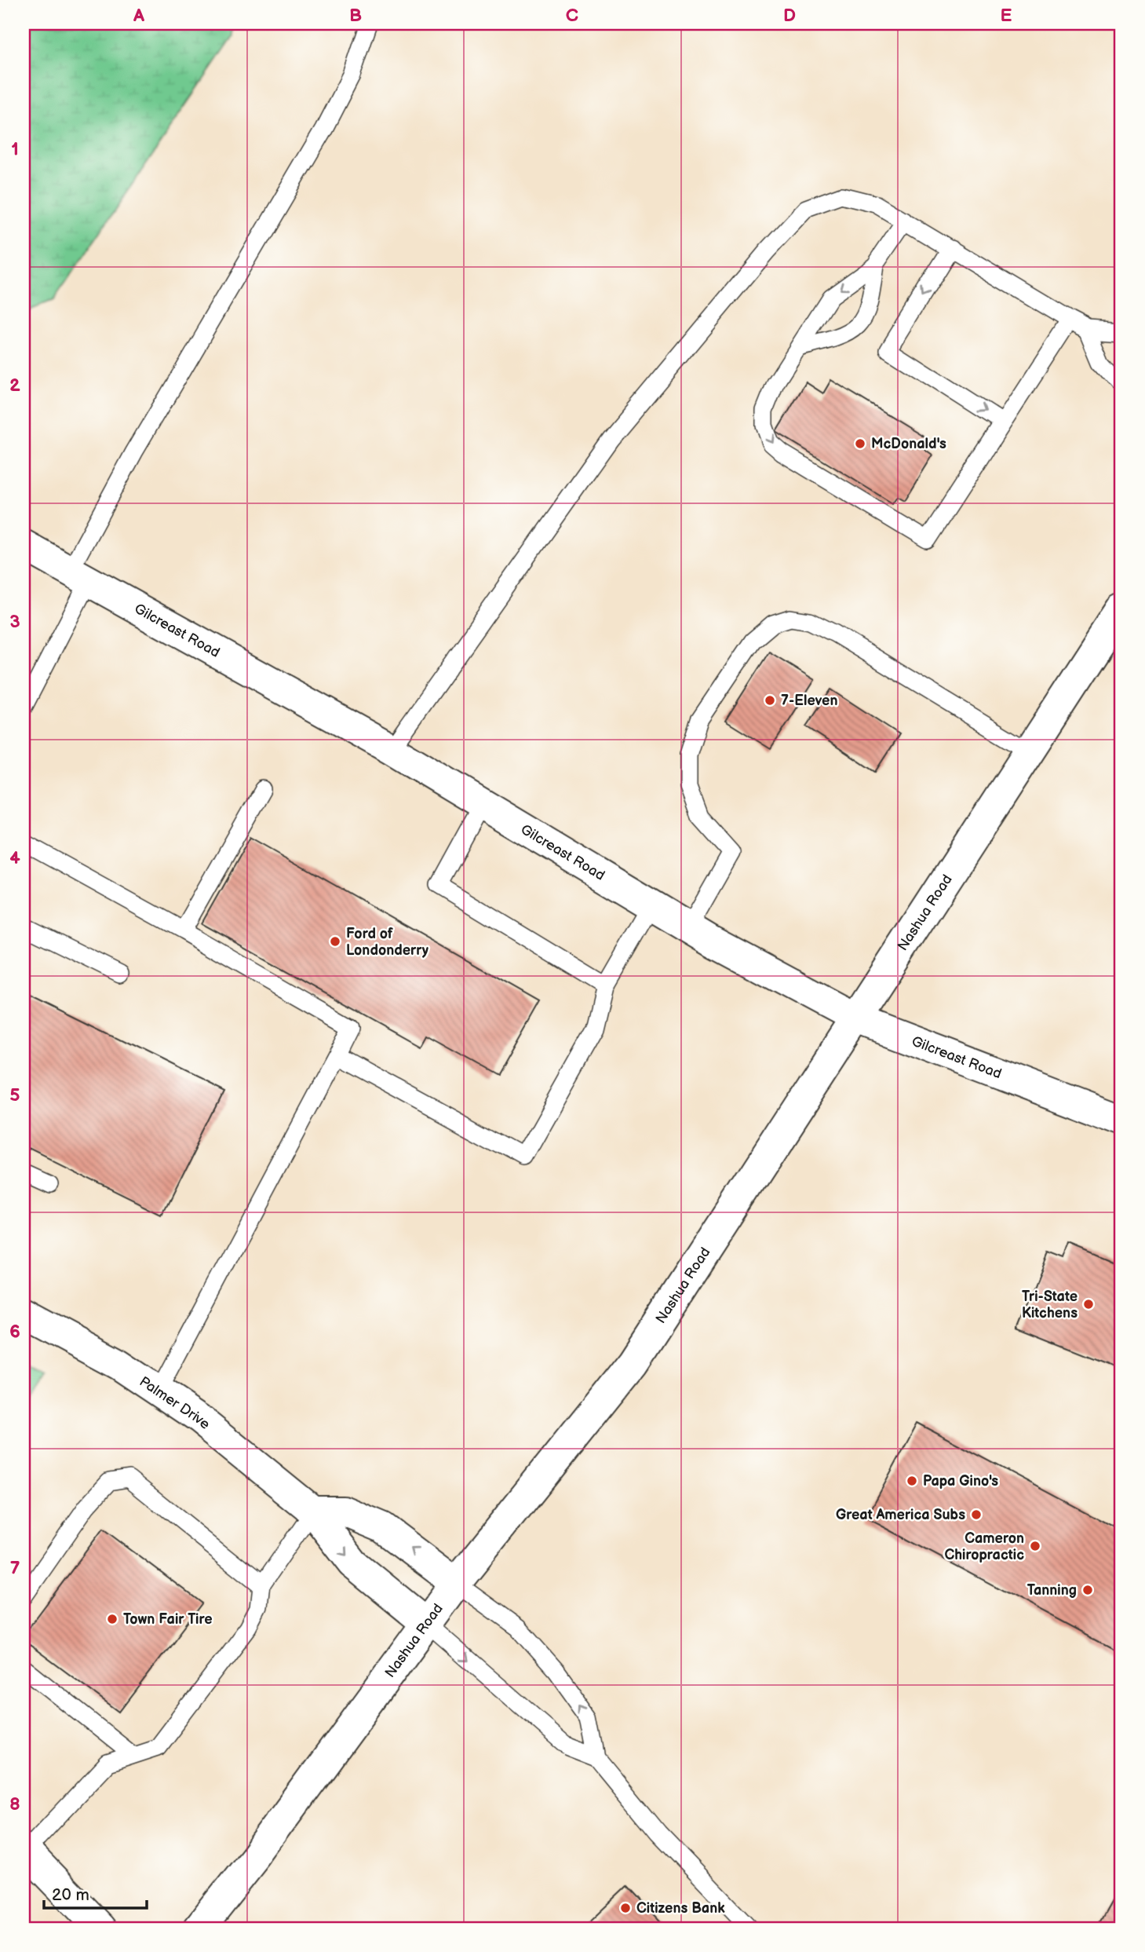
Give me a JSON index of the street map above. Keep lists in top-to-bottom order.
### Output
{
  "streets": {
    "street": ["Gilcreast Road", "Nashua Road", "Palmer Drive"]
  },
  "crossings": [
    ["Gilcreast Road", "Nashua Road"],
    ["Nashua Road", "Palmer Drive"]
  ],
  "places": [
    "McDonald's",
    "7-Eleven",
    "Ford of Londonderry",
    "Tri-State Kitchens",
    "Papa Gino's",
    "Great America Subs",
    "Cameron Chiropractic",
    "Tanning",
    "Town Fair Tire",
    "Citizens Bank"
  ],
  "scale_bar": "20 m",
  "grid": {
    "columns": [
      "A",
      "B",
      "C",
      "D",
      "E"
    ],
    "rows": [
      "1",
      "2",
      "3",
      "4",
      "5",
      "6",
      "7",
      "8"
    ]
  }
}
